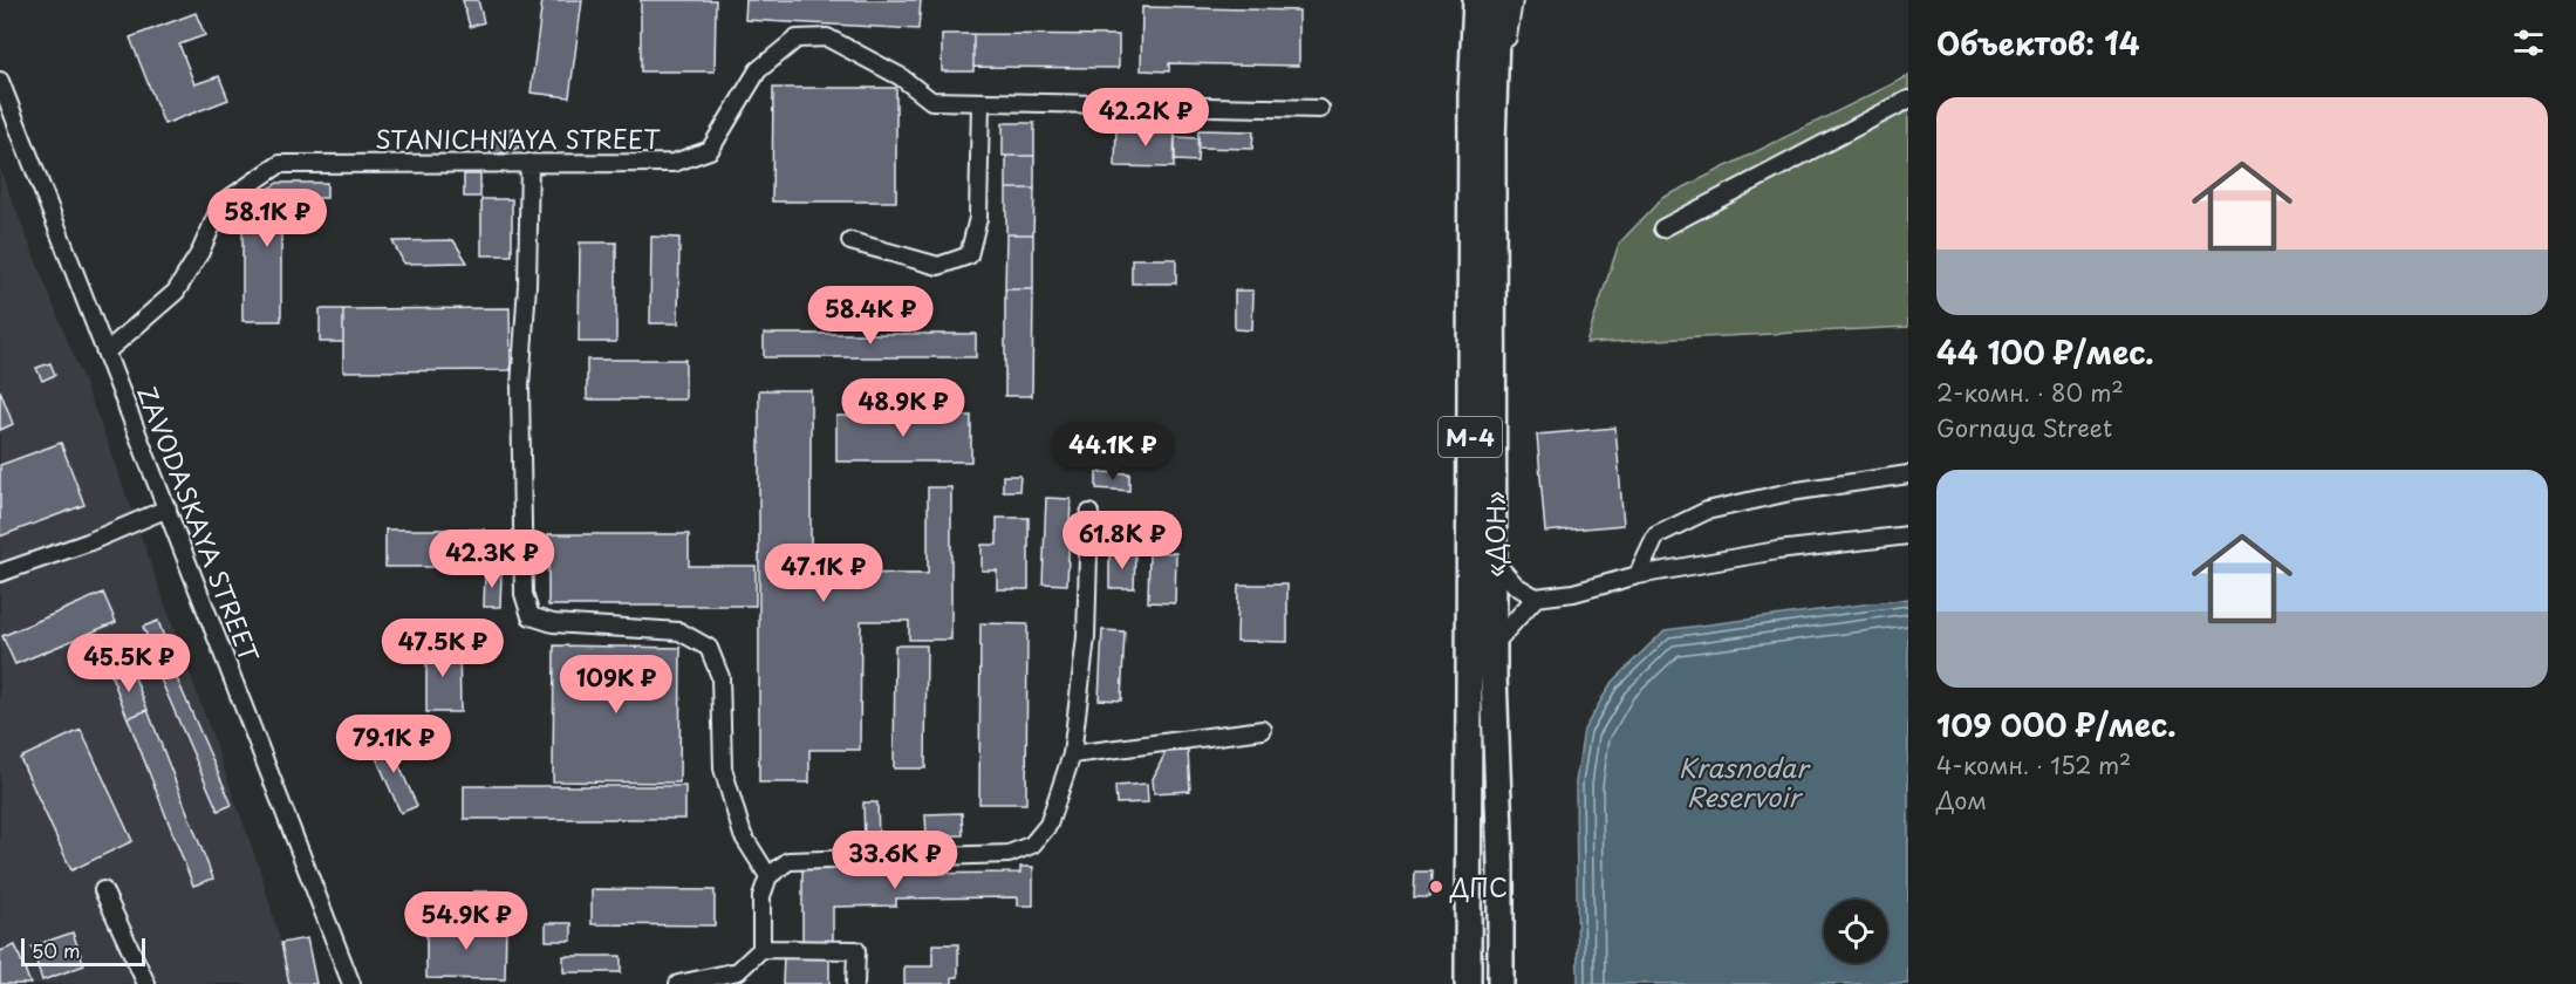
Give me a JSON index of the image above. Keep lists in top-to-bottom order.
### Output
{
  "streets": {
    "highway": ["М-4", "«ДОН»"],
    "street": ["STANICHNAYA STREET", "ZAVODASKAYA STREET"]
  },
  "crossings": [
    ["STANICHNAYA STREET", "ZAVODASKAYA STREET"]
  ],
  "water": ["Krasnodar Reservoir"],
  "places": ["ДПС"],
  "scale_bar": "50 m",
  "page": {
    "heading": "Объектов: 14",
    "list": [
      {
        "name": "44 100 ₽/мес.",
        "note": "2-комн. · 80 m² · Gornaya Street"
      },
      {
        "name": "109 000 ₽/мес.",
        "note": "4-комн. · 152 m² · Дом"
      }
    ],
    "price": [
      "42.2K ₽",
      "58.1K ₽",
      "58.4K ₽",
      "48.9K ₽",
      "44.1K ₽",
      "61.8K ₽",
      "42.3K ₽",
      "47.1K ₽",
      "47.5K ₽",
      "45.5K ₽",
      "109K ₽",
      "79.1K ₽",
      "33.6K ₽",
      "54.9K ₽"
    ],
    "scale": "50 m"
  }
}
